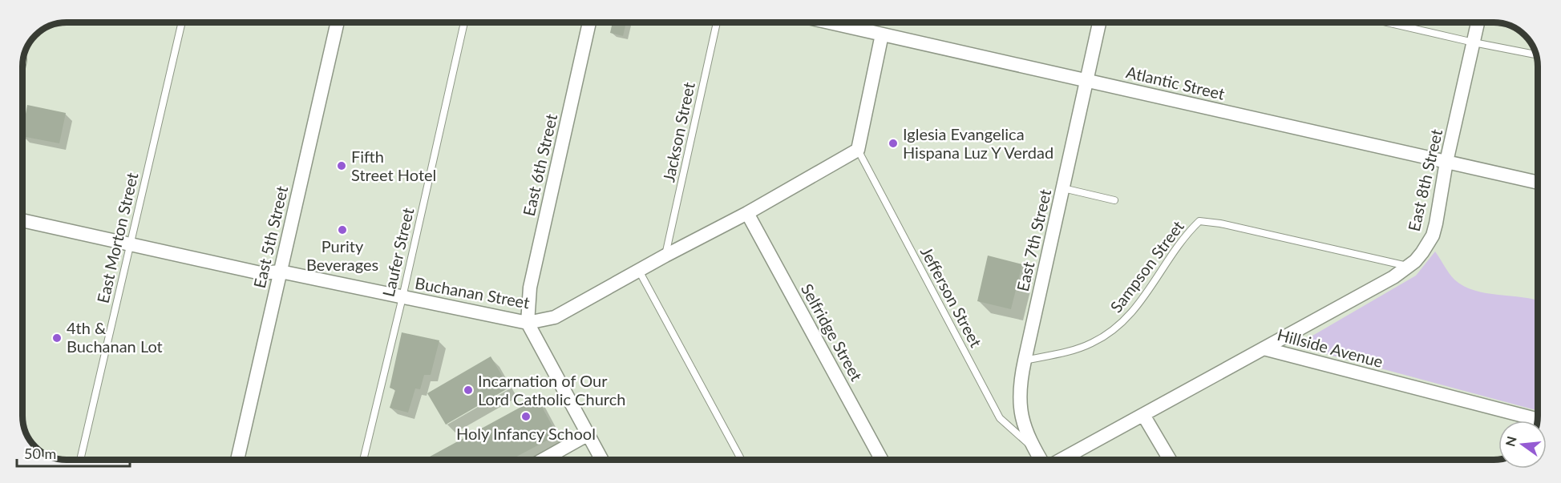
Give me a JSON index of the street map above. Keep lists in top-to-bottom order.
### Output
{
  "streets": {
    "street": [
      "Atlantic Street",
      "East 6th Street",
      "East 8th Street",
      "East 5th Street",
      "East 7th Street",
      "Buchanan Street",
      "Selfridge Street",
      "Hillside Avenue"
    ],
    "lane": [
      "Jackson Street",
      "East Morton Street",
      "Laufer Street",
      "Sampson Street",
      "Jefferson Street"
    ]
  },
  "crossings": [
    ["Atlantic Street", "East 8th Street"],
    ["Atlantic Street", "East 7th Street"],
    ["Jackson Street", "Buchanan Street"],
    ["East 6th Street", "Buchanan Street"],
    ["East 8th Street", "Sampson Street"],
    ["East 8th Street", "Hillside Avenue"],
    ["East 5th Street", "Buchanan Street"],
    ["East Morton Street", "Buchanan Street"],
    ["East 7th Street", "Sampson Street"],
    ["East 7th Street", "Jefferson Street"],
    ["Laufer Street", "Buchanan Street"],
    ["Buchanan Street", "Jefferson Street"],
    ["Buchanan Street", "Selfridge Street"]
  ],
  "places": [
    "Iglesia Evangelica Hispana Luz Y Verdad",
    "Fifth Street Hotel",
    "Purity Beverages",
    "4th & Buchanan Lot",
    "Incarnation of Our Lord Catholic Church",
    "Holy Infancy School"
  ],
  "scale_bar": "50 m",
  "north": "left"
}
